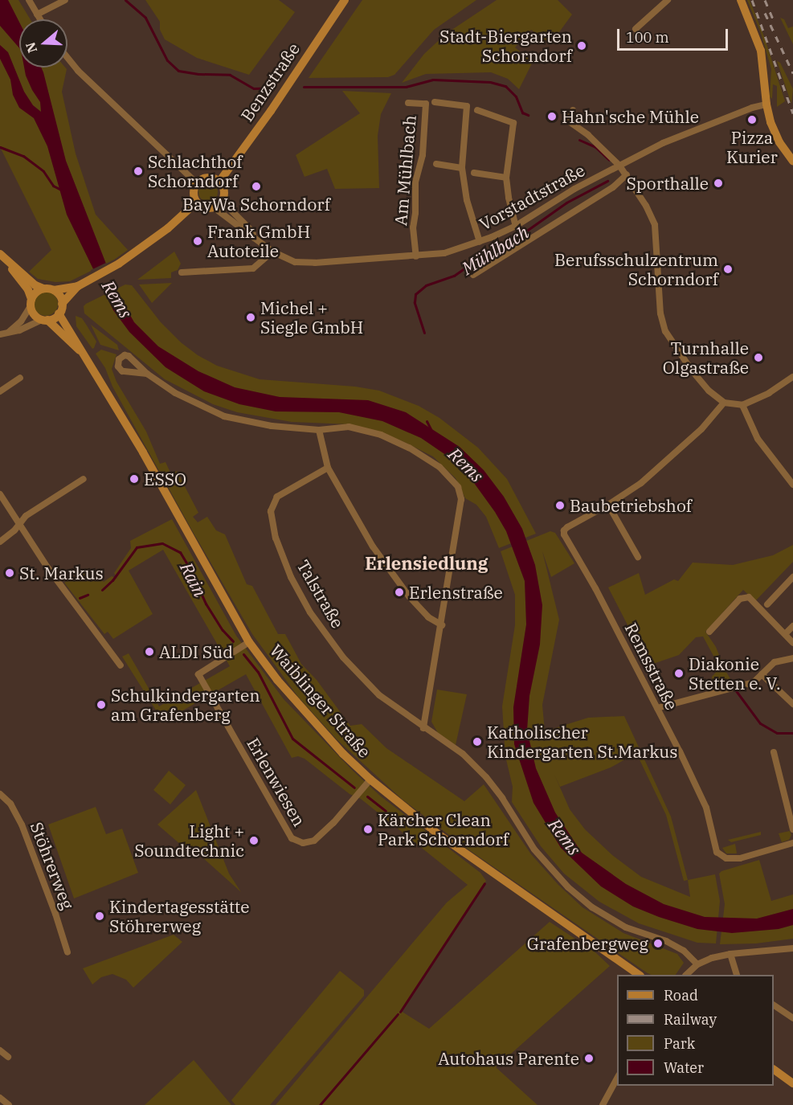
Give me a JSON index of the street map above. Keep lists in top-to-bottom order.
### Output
{
  "streets": {
    "main road": ["Benzstraße", "Waiblinger Straße"],
    "street": [
      "Am Mühlbach",
      "Vorstadtstraße",
      "Talstraße",
      "Remsstraße",
      "Erlenwiesen",
      "Stöhrerweg"
    ]
  },
  "crossings": [
    ["Benzstraße", "Vorstadtstraße"],
    ["Am Mühlbach", "Vorstadtstraße"],
    ["Waiblinger Straße", "Erlenwiesen"]
  ],
  "districts": ["Erlensiedlung"],
  "water": ["Mühlbach", "Rems", "Rain"],
  "places": [
    "Stadt-Biergarten Schorndorf",
    "Hahn'sche Mühle",
    "Pizza Kurier",
    "Schlachthof Schorndorf",
    "Sporthalle",
    "BayWa Schorndorf",
    "Frank GmbH Autoteile",
    "Berufsschulzentrum Schorndorf",
    "Michel + Siegle GmbH",
    "Turnhalle Olgastraße",
    "ESSO",
    "Baubetriebshof",
    "St. Markus",
    "Erlenstraße",
    "ALDI Süd",
    "Diakonie Stetten e. V.",
    "Schulkindergarten am Grafenberg",
    "Katholischer Kindergarten St.Markus",
    "Kärcher Clean Park Schorndorf",
    "Light + Soundtechnic",
    "Kindertagesstätte Stöhrerweg",
    "Grafenbergweg",
    "Autohaus Parente"
  ],
  "legend": [
    "Road",
    "Railway",
    "Park",
    "Water"
  ],
  "scale_bar": "100 m",
  "north": "left"
}
